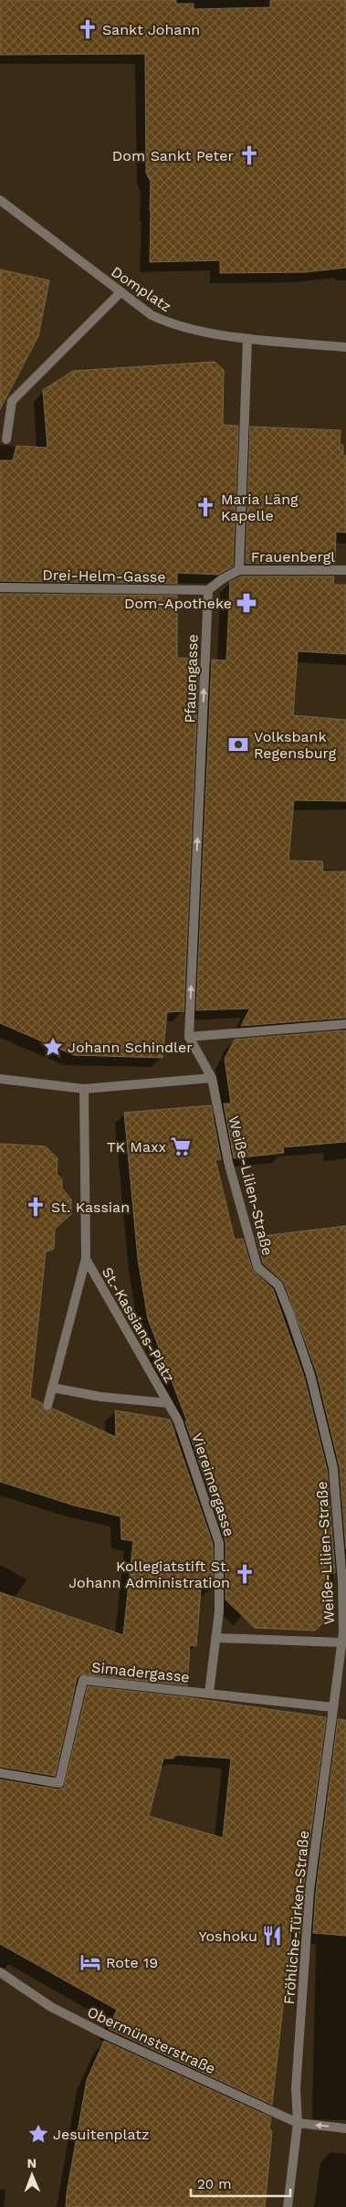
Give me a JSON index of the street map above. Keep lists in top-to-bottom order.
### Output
{
  "streets": {
    "street": [
      "Domplatz",
      "Frauenbergl",
      "Drei-Helm-Gasse",
      "Pfauengasse",
      "Weiße-Lilien-Straße",
      "St.-Kassians-Platz",
      "Viereimergasse",
      "Simadergasse",
      "Fröhliche-Türken-Straße",
      "Obermünsterstraße"
    ]
  },
  "crossings": [
    ["Drei-Helm-Gasse", "Pfauengasse"],
    ["Pfauengasse", "Weiße-Lilien-Straße"],
    ["Weiße-Lilien-Straße", "Fröhliche-Türken-Straße"],
    ["St.-Kassians-Platz", "Viereimergasse"],
    ["Viereimergasse", "Simadergasse"],
    ["Simadergasse", "Fröhliche-Türken-Straße"],
    ["Fröhliche-Türken-Straße", "Obermünsterstraße"]
  ],
  "one_way": ["Pfauengasse"],
  "places": {
    "church": [
      "Sankt Johann",
      "Dom Sankt Peter",
      "Maria Läng Kapelle",
      "St. Kassian",
      "Kollegiatstift St. Johann Administration"
    ],
    "pharmacy": ["Dom-Apotheke"],
    "bank": ["Volksbank Regensburg"],
    "place": ["Johann Schindler", "Jesuitenplatz"],
    "supermarket": ["TK Maxx"],
    "restaurant": ["Yoshoku"],
    "hotel": ["Rote 19"]
  },
  "scale_bar": "20 m",
  "north": "top"
}
